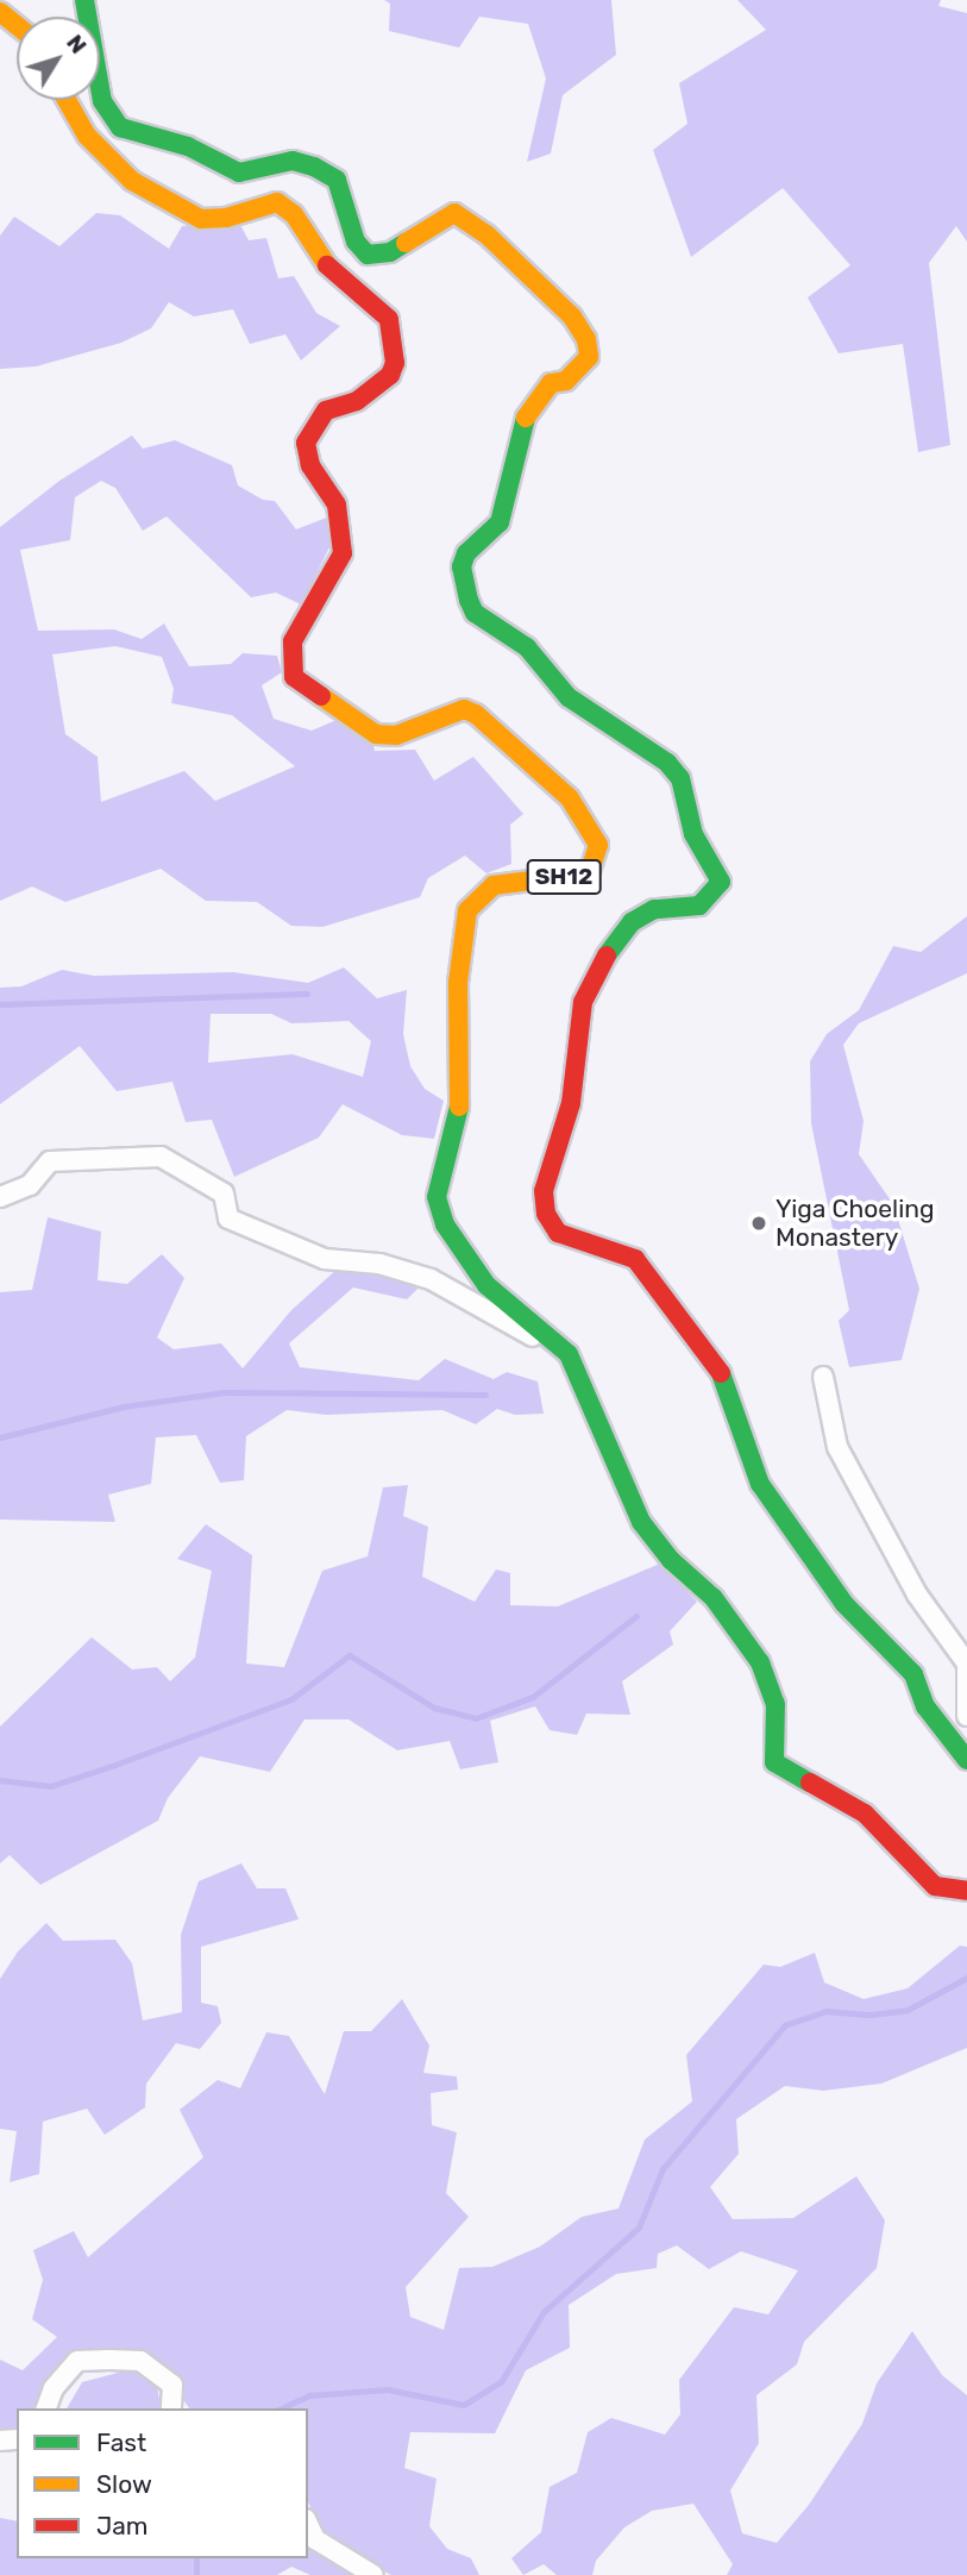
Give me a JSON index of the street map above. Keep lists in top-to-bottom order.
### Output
{
  "streets": {
    "main road": ["SH12"]
  },
  "places": ["Yiga Choeling Monastery"],
  "legend": ["Fast", "Slow", "Jam"],
  "north": "top right"
}
